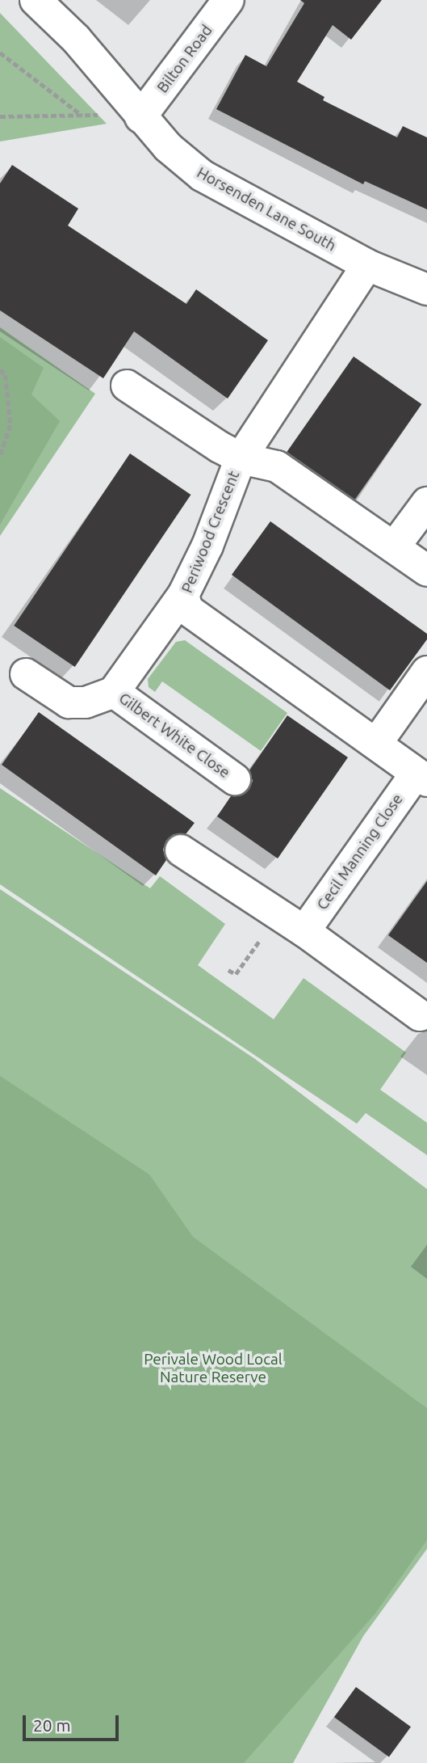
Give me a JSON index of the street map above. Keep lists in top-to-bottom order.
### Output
{
  "streets": {
    "street": [
      "Bilton Road",
      "Horsenden Lane South",
      "Periwood Crescent",
      "Gilbert White Close",
      "Cecil Manning Close"
    ]
  },
  "crossings": [
    ["Bilton Road", "Horsenden Lane South"],
    ["Horsenden Lane South", "Periwood Crescent"],
    ["Periwood Crescent", "Gilbert White Close"],
    ["Periwood Crescent", "Cecil Manning Close"]
  ],
  "parks": ["Perivale Wood Local Nature Reserve"],
  "scale_bar": "20 m"
}
